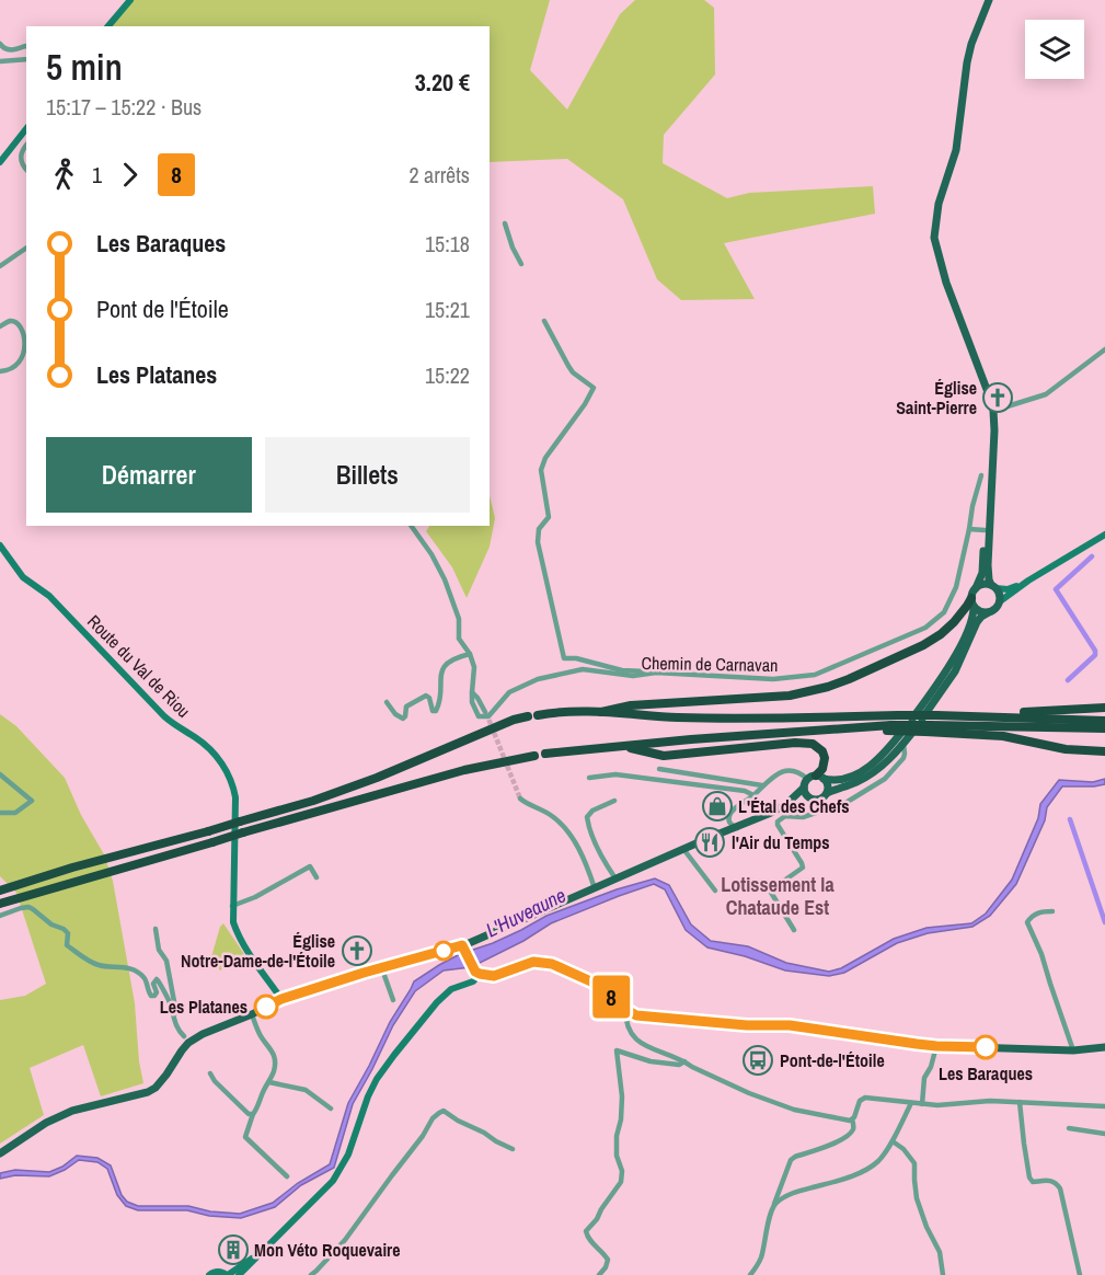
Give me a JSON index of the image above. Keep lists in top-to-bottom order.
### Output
{
  "streets": {
    "street": ["Chemin de Carnavan", "Route du Val de Riou"]
  },
  "districts": ["Lotissement la Chataude Est"],
  "water": ["L'Huveaune"],
  "places": {
    "church": ["Église Saint-Pierre", "Église Notre-Dame-de-l'Étoile"],
    "shop": ["L'Étal des Chefs"],
    "restaurant": ["l'Air du Temps"],
    "other": ["Les Platanes", "Les Baraques"],
    "bus stop": ["Pont-de-l'Étoile"],
    "building": ["Mon Véto Roquevaire"]
  },
  "lines": ["bus line 8"],
  "page": {
    "on_map": "8",
    "heading": ["5 min", "15:17 – 15:22 · Bus", "3.20 €"],
    "legs": ["1", "8", "2 arrêts"],
    "list": [
      {
        "name": "Les Baraques",
        "value": "15:18"
      },
      {
        "name": "Pont de l'Étoile",
        "value": "15:21"
      },
      {
        "name": "Les Platanes",
        "value": "15:22"
      }
    ],
    "buttons": ["Démarrer", "Billets"]
  }
}
